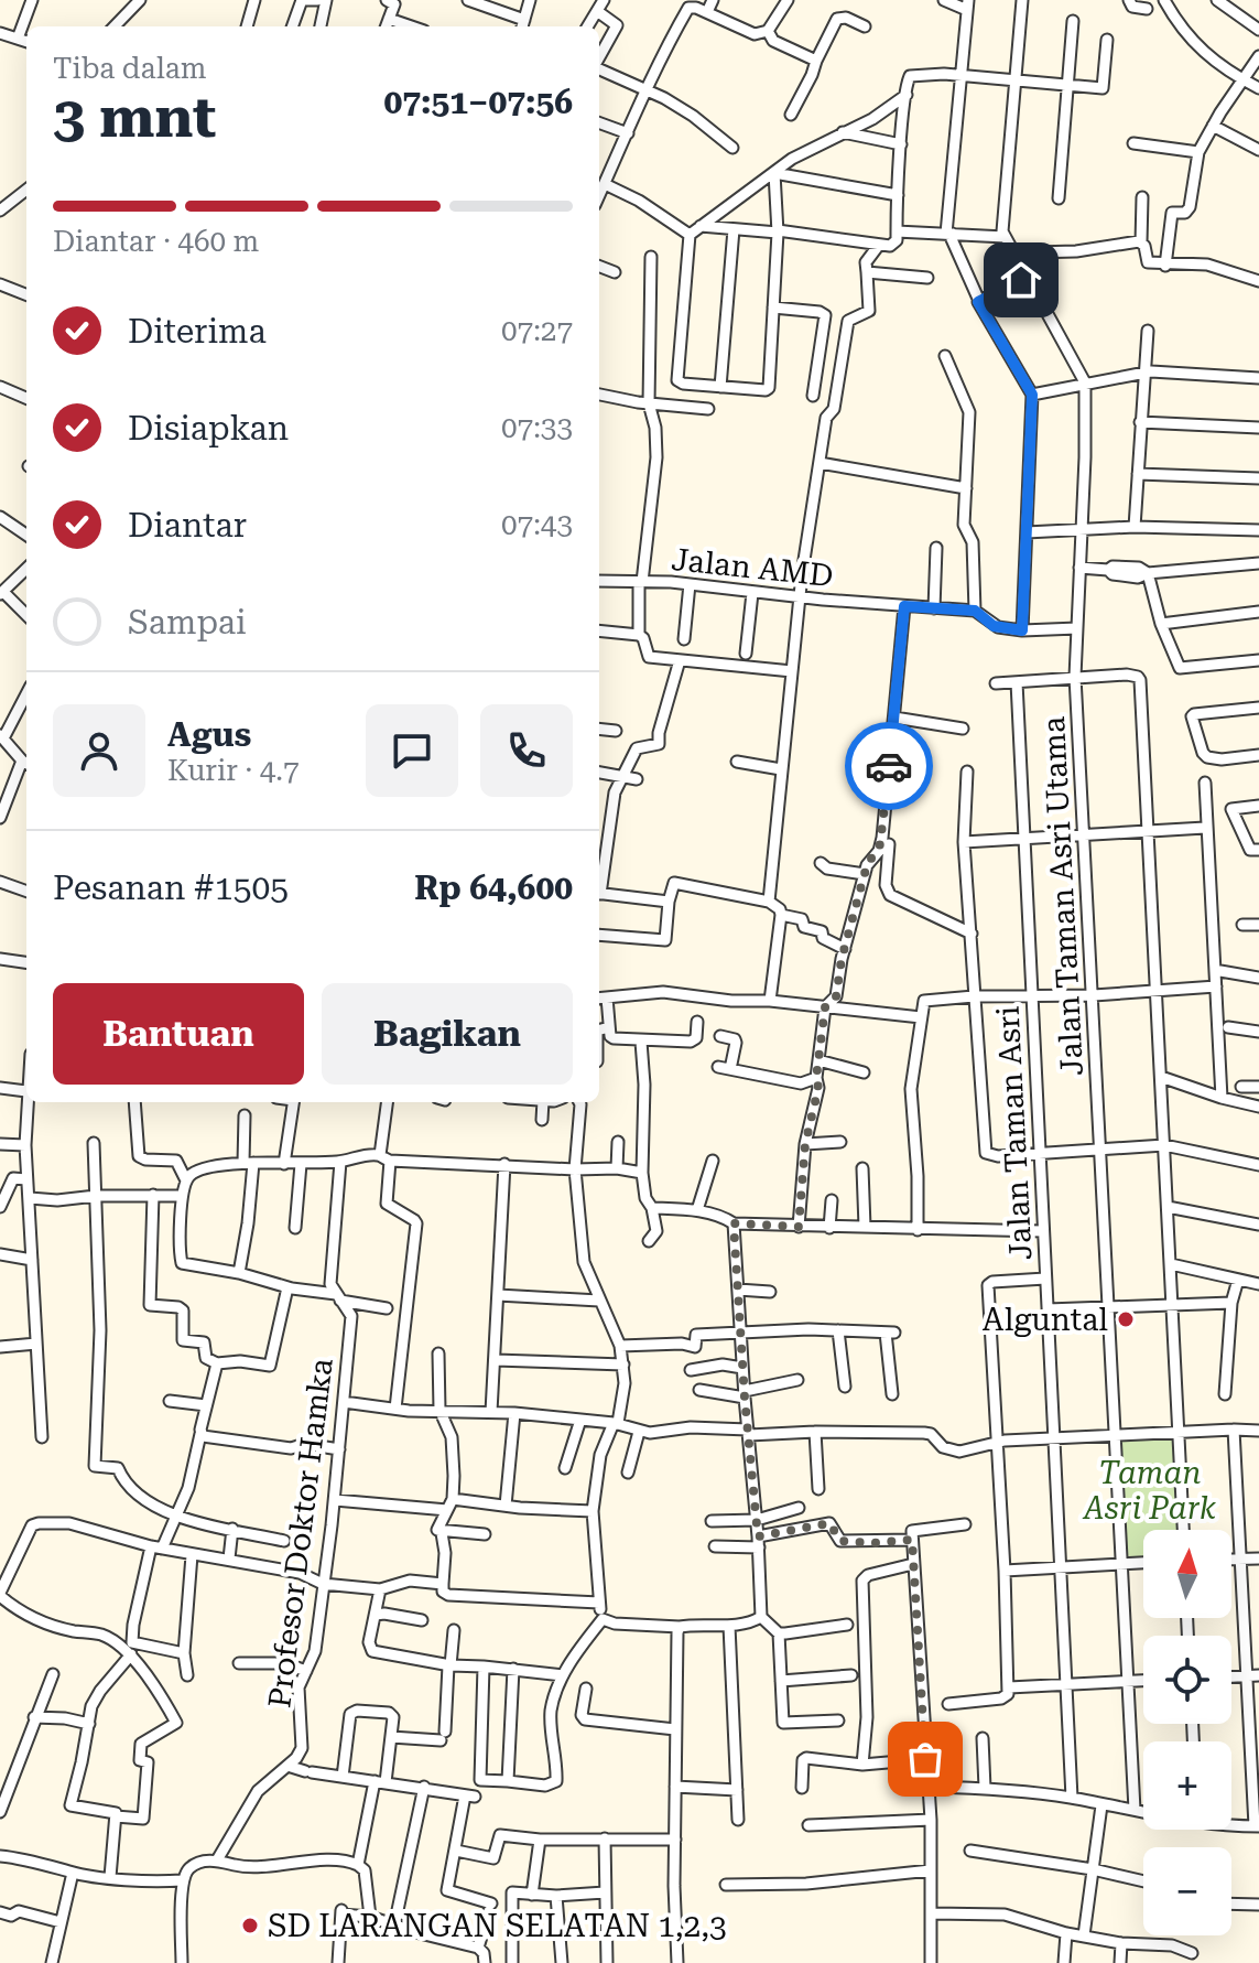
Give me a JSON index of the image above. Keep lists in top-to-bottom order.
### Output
{
  "streets": {
    "street": [
      "Jalan AMD",
      "Jalan Taman Asri Utama",
      "Jalan Taman Asri",
      "Profesor Doktor Hamka"
    ]
  },
  "parks": ["Taman Asri Park"],
  "places": ["Alguntal", "SD LARANGAN SELATAN 1,2,3"],
  "north": "top",
  "page": {
    "heading": ["3 mnt", "Tiba dalam", "07:51–07:56"],
    "panel": [
      "Agus",
      "Kurir · 4.7",
      "Pesanan #1505",
      "Rp 64,600"
    ],
    "bar": "Diantar · 460 m",
    "list": [
      ["Diterima", "07:27"],
      ["Disiapkan", "07:33"],
      ["Diantar", "07:43"],
      "Sampai"
    ],
    "buttons": ["Bantuan", "Bagikan"],
    "map_buttons": ["+", "−"]
  }
}
